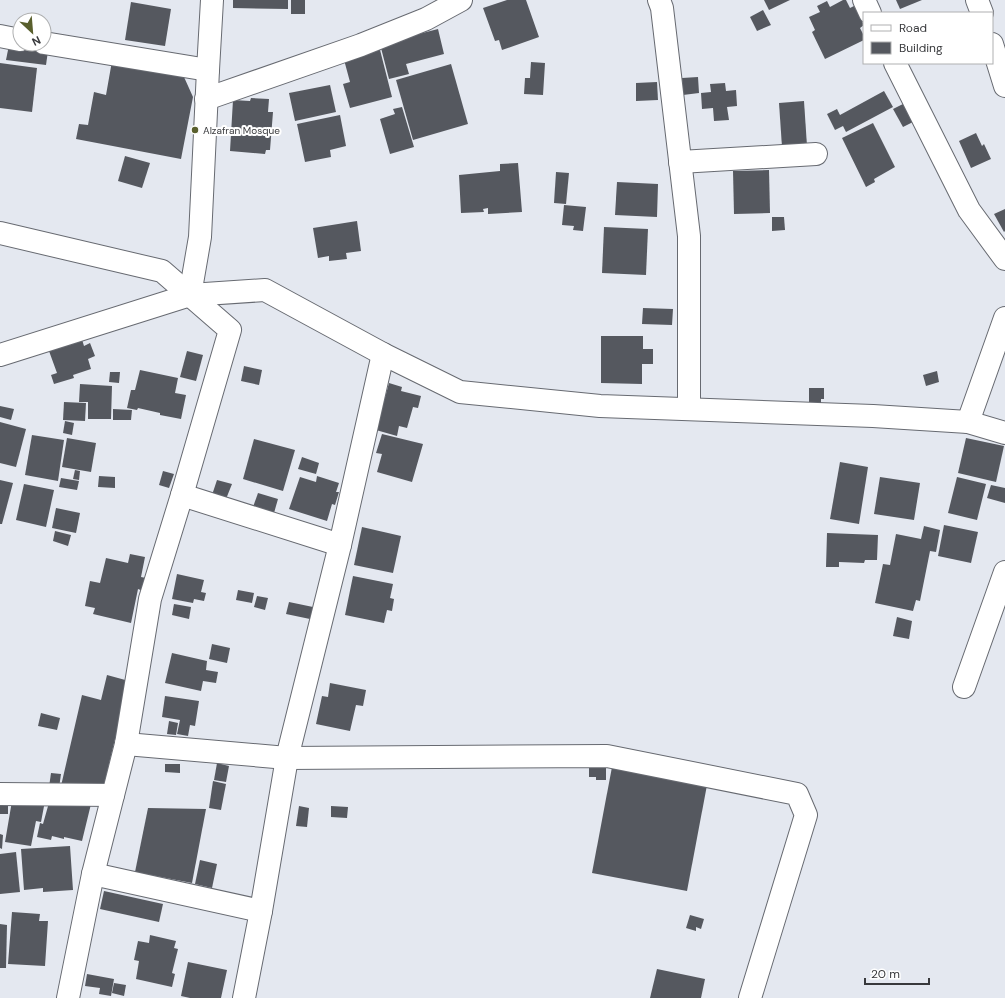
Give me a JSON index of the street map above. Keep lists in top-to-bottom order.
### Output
{
  "places": ["Alzafran Mosque"],
  "legend": ["Road", "Building"],
  "scale_bar": "20 m",
  "north": "bottom right"
}
